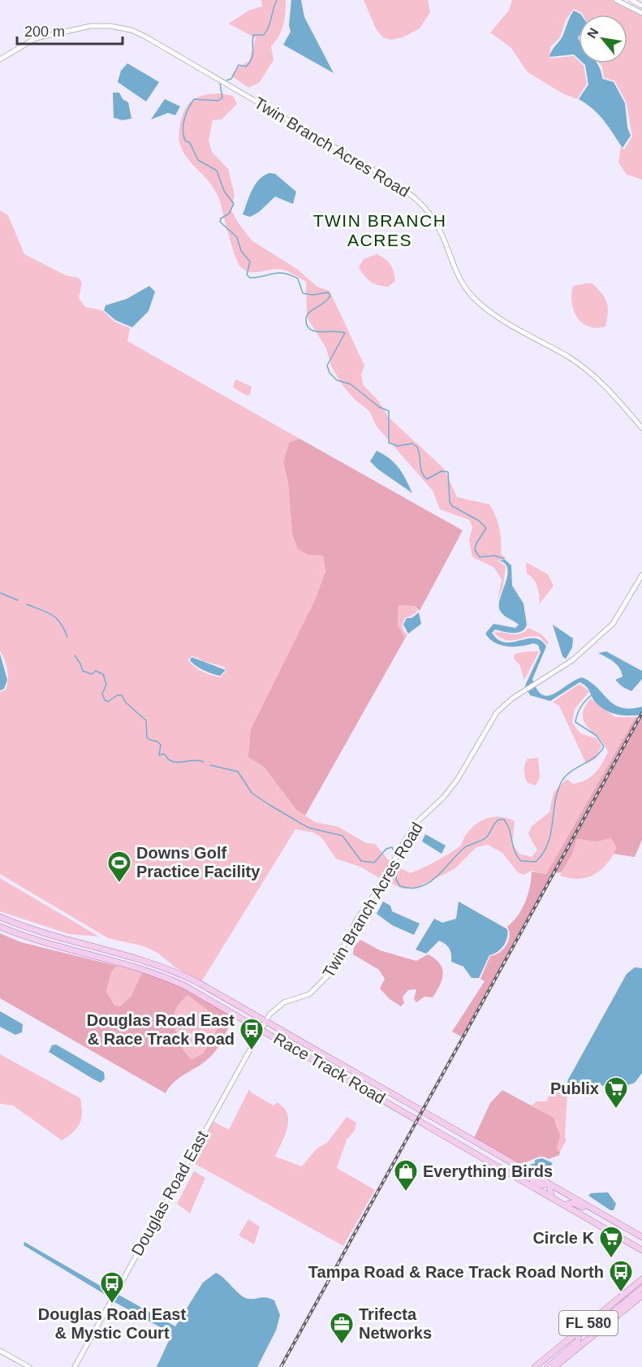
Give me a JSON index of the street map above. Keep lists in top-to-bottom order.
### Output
{
  "streets": {
    "main road": ["Race Track Road", "FL 580"],
    "street": ["Twin Branch Acres Road", "Douglas Road East"]
  },
  "crossings": [
    ["Twin Branch Acres Road", "Race Track Road"],
    ["Twin Branch Acres Road", "Douglas Road East"],
    ["Race Track Road", "Douglas Road East"]
  ],
  "districts": ["TWIN BRANCH ACRES"],
  "places": {
    "sports": ["Downs Golf Practice Facility"],
    "bus stop": ["Douglas Road East & Race Track Road", "Tampa Road & Race Track Road North", "Douglas Road East & Mystic Court"],
    "supermarket": ["Publix", "Circle K"],
    "shop": ["Everything Birds"],
    "office": ["Trifecta Networks"]
  },
  "scale_bar": "200 m",
  "north": "top left"
}
